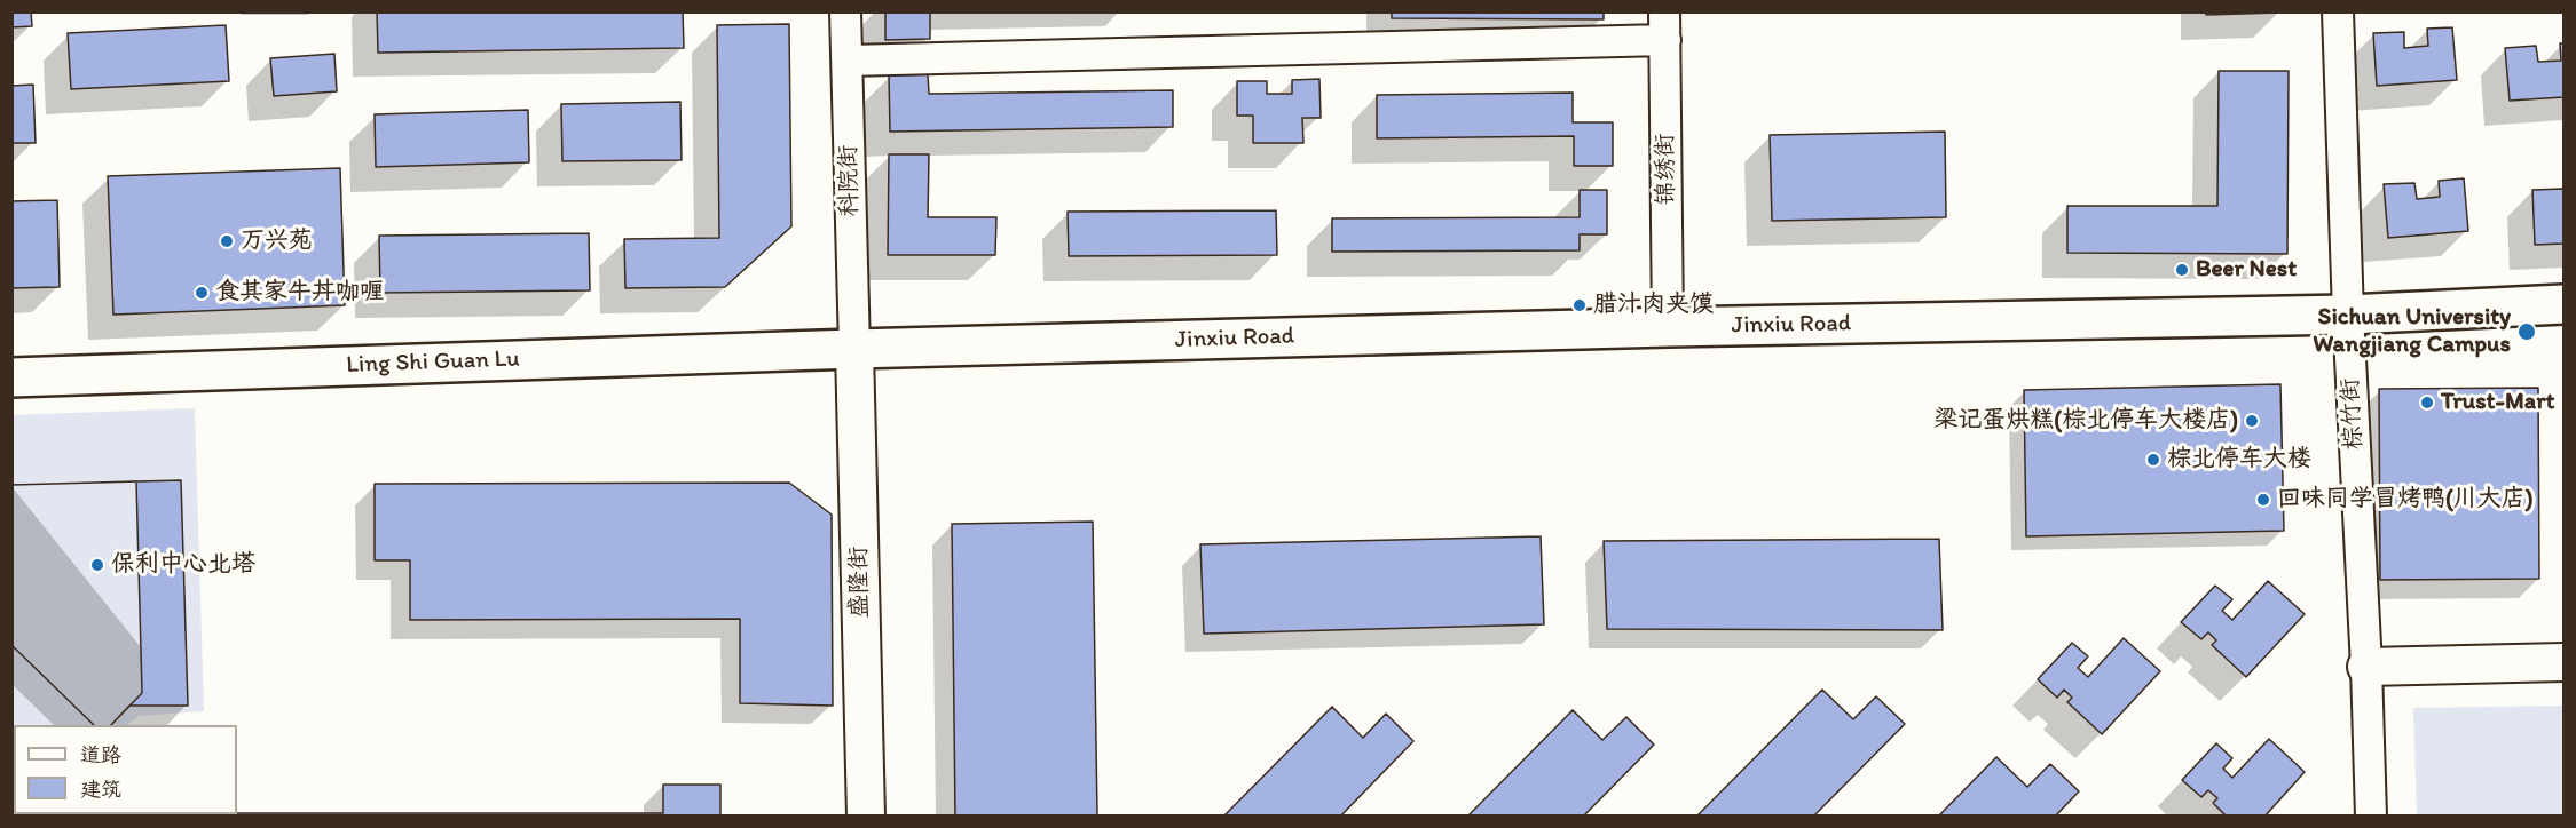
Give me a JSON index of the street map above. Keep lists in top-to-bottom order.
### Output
{
  "streets": {
    "main road": ["Jinxiu Road", "Ling Shi Guan Lu"],
    "street": [
      "锦绣街",
      "科院街",
      "棕竹街",
      "盛隆街"
    ]
  },
  "crossings": [
    ["锦绣街", "Jinxiu Road"],
    ["科院街", "Jinxiu Road"],
    ["科院街", "Ling Shi Guan Lu"],
    ["科院街", "盛隆街"],
    ["Jinxiu Road", "Ling Shi Guan Lu"],
    ["Jinxiu Road", "棕竹街"],
    ["Jinxiu Road", "盛隆街"],
    ["Ling Shi Guan Lu", "盛隆街"]
  ],
  "places": [
    "万兴苑",
    "Beer Nest",
    "食其家牛丼咖喱",
    "腊汁肉夹馍",
    "Sichuan University Wangjiang Campus",
    "Trust-Mart",
    "梁记蛋烘糕(棕北停车大楼店)",
    "棕北停车大楼",
    "回味同学冒烤鸭(川大店)",
    "保利中心北塔"
  ],
  "legend": ["道路", "建筑"]
}
